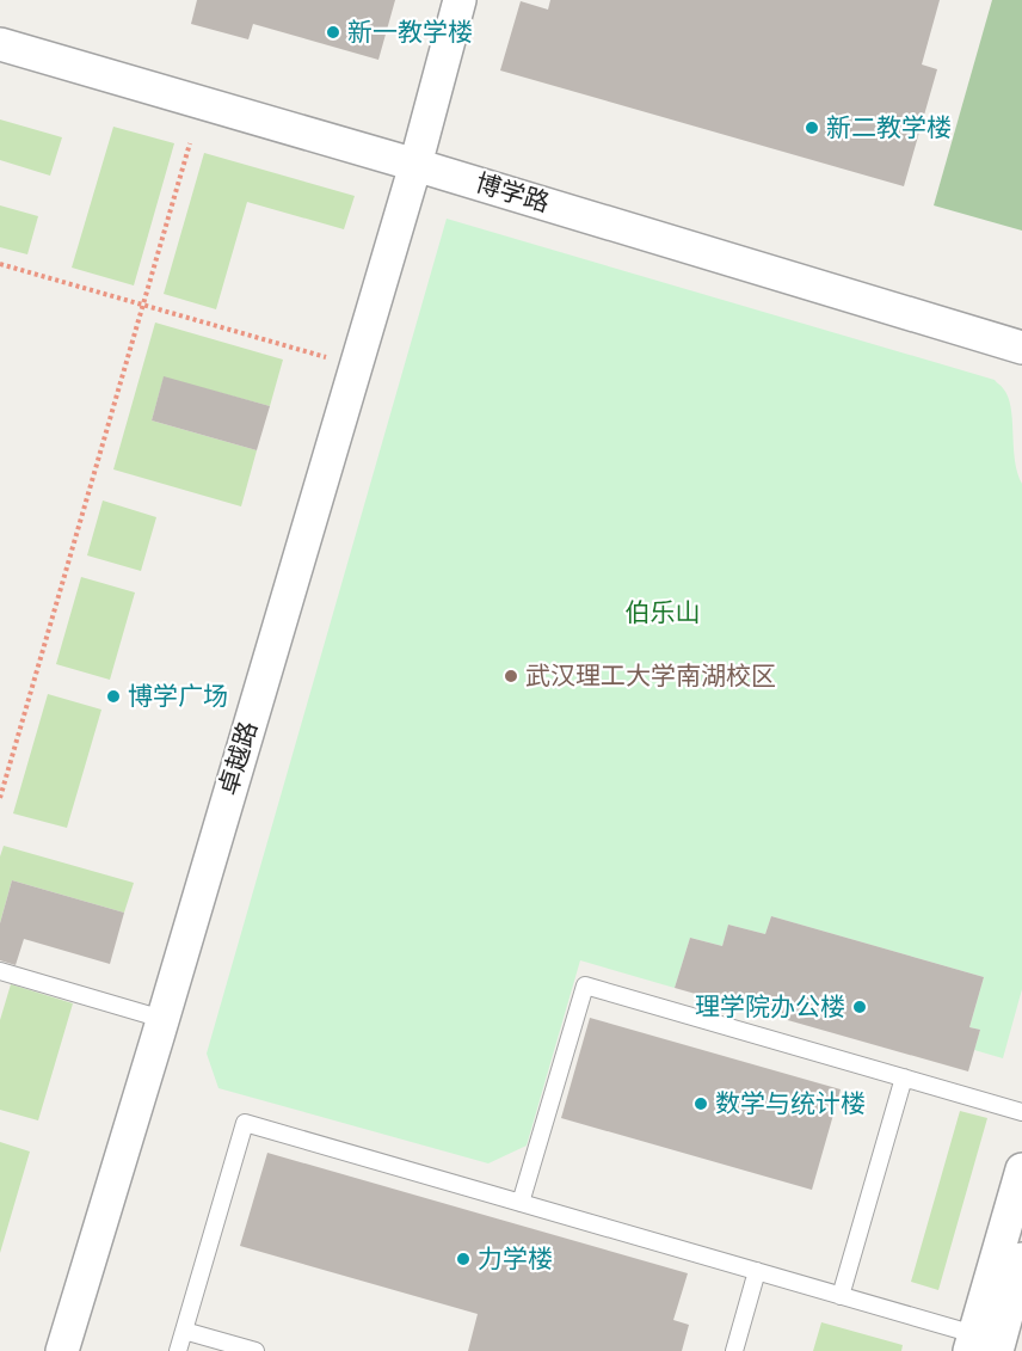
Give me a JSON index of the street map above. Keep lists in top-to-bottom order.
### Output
{
  "streets": {
    "street": ["博学路", "卓越路"]
  },
  "crossings": [
    ["博学路", "卓越路"]
  ],
  "parks": ["伯乐山"],
  "places": [
    "新一教学楼",
    "新二教学楼",
    "武汉理工大学南湖校区",
    "博学广场",
    "理学院办公楼",
    "数学与统计楼",
    "力学楼"
  ]
}
